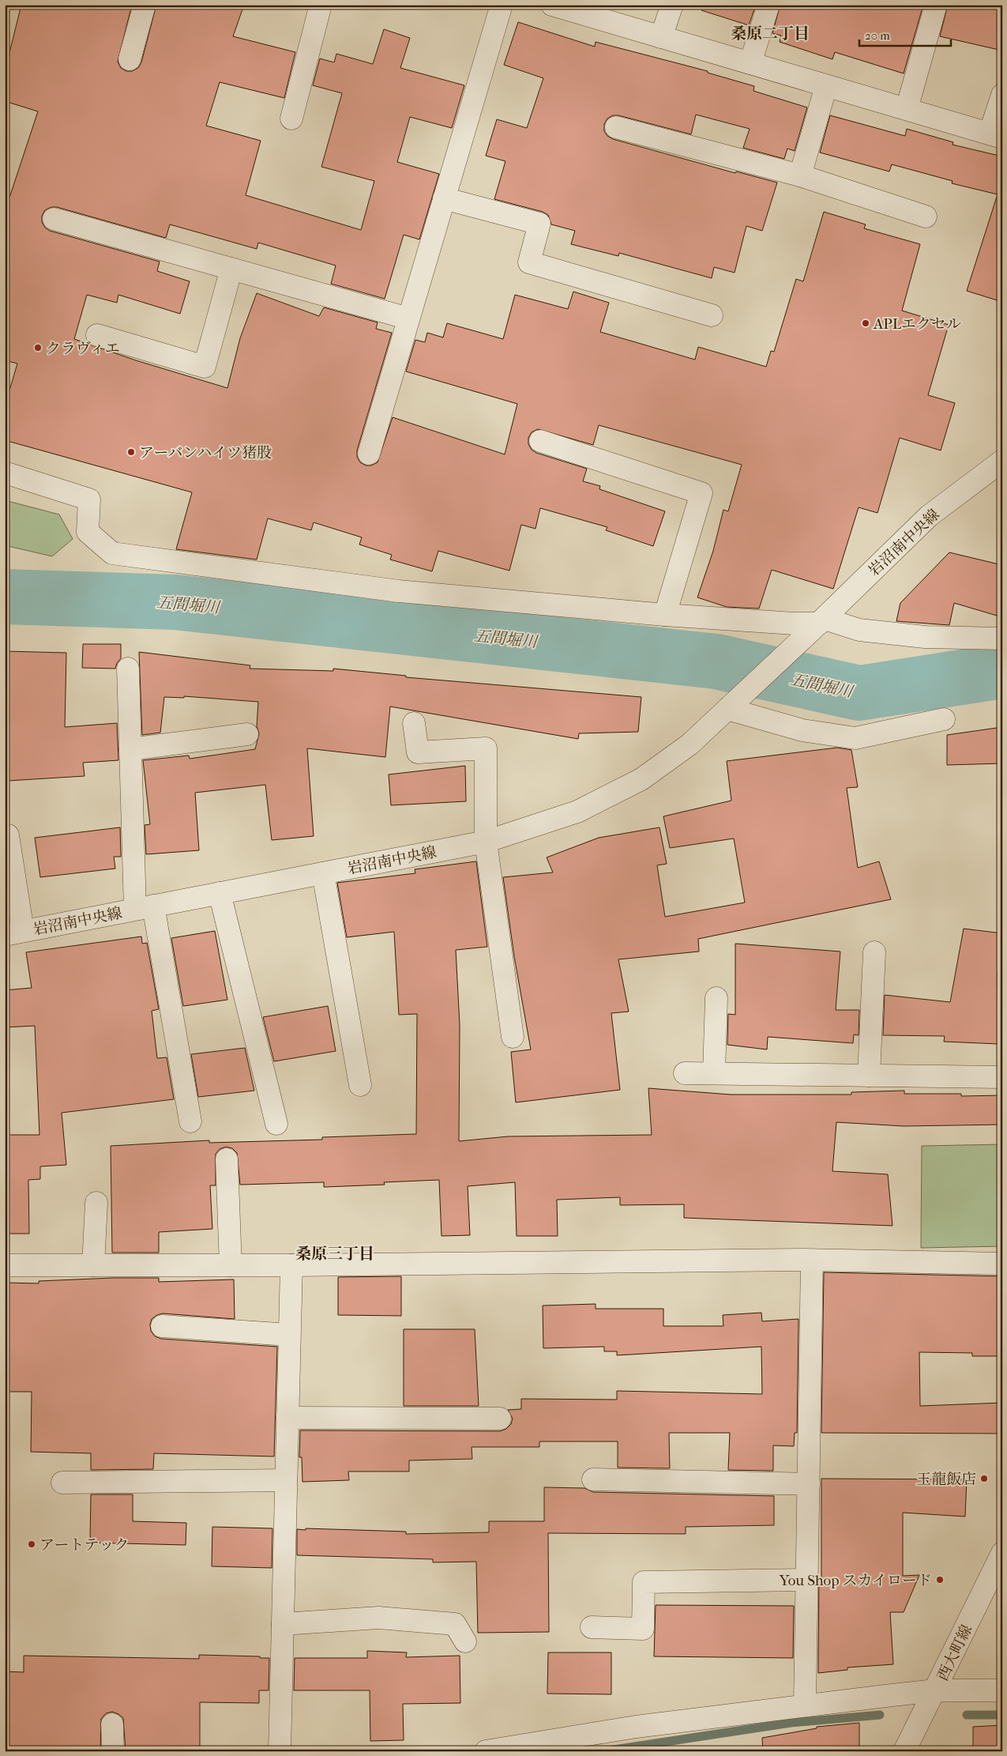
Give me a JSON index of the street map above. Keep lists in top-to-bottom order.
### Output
{
  "streets": {
    "street": ["岩沼南中央線", "西大町線"]
  },
  "districts": ["桑原二丁目", "桑原三丁目"],
  "water": ["五間堀川"],
  "places": [
    "APLエクセル",
    "クラヴィエ",
    "アーバンハイツ猪股",
    "玉龍飯店",
    "アートテック",
    "You Shop スカイロード"
  ],
  "scale_bar": "20 m"
}
